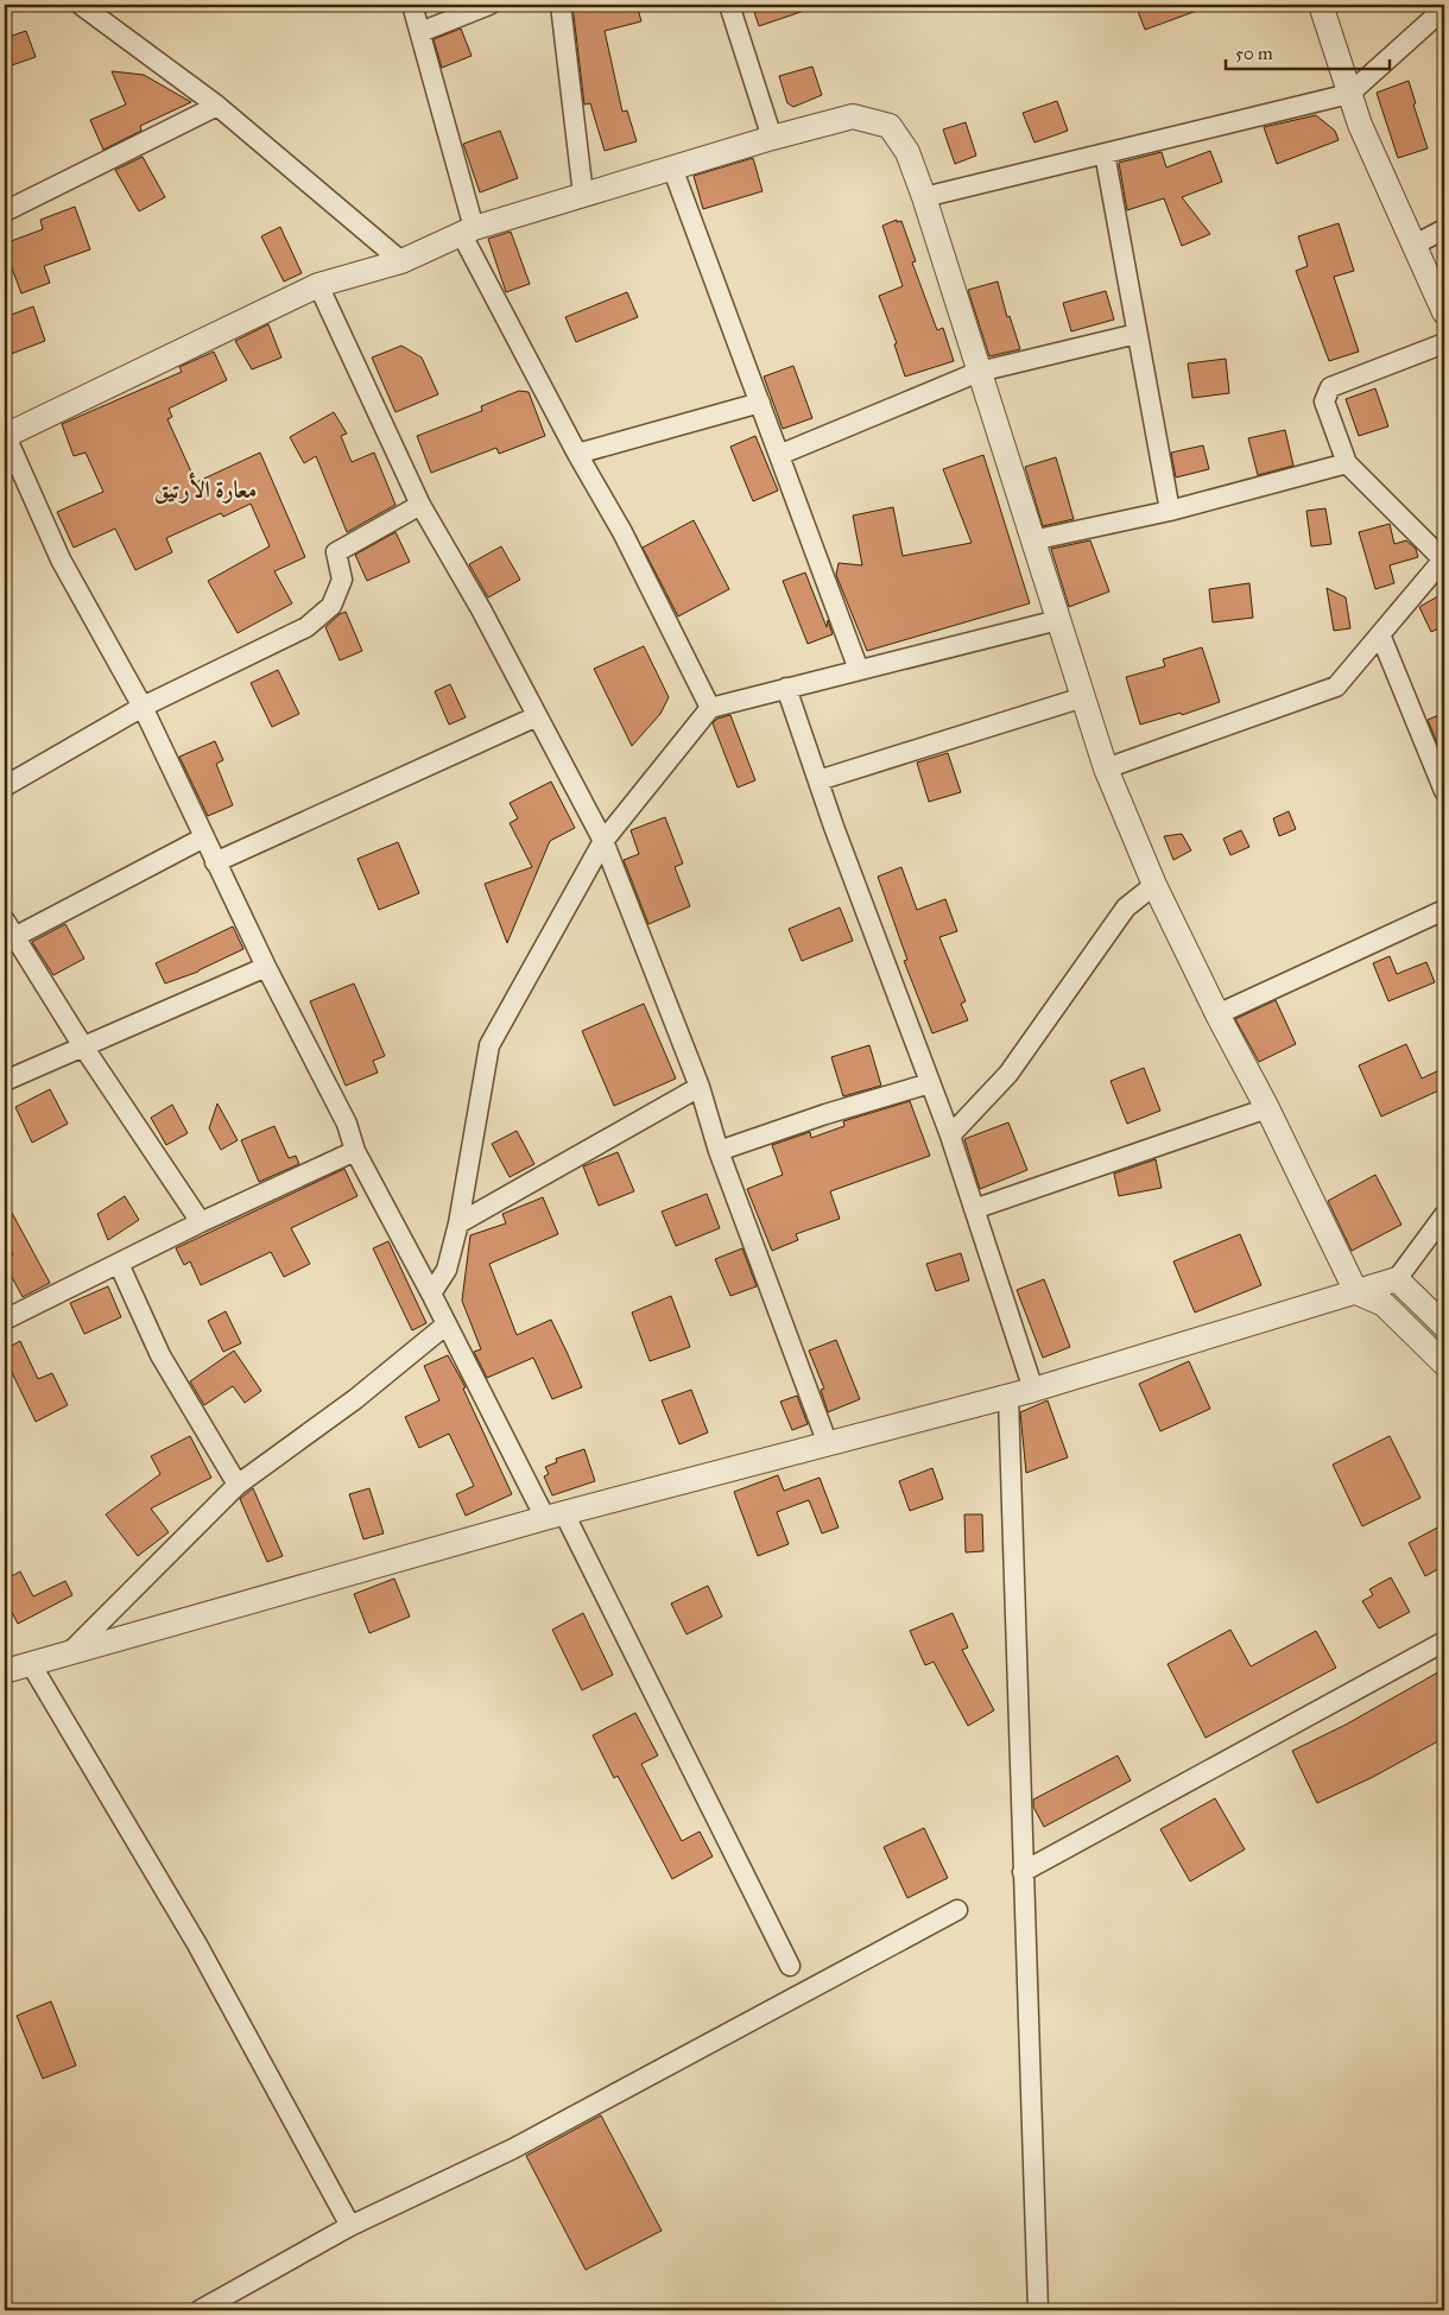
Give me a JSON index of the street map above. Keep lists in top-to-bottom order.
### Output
{
  "districts": ["معارة الأرتيق"],
  "scale_bar": "50 m"
}
